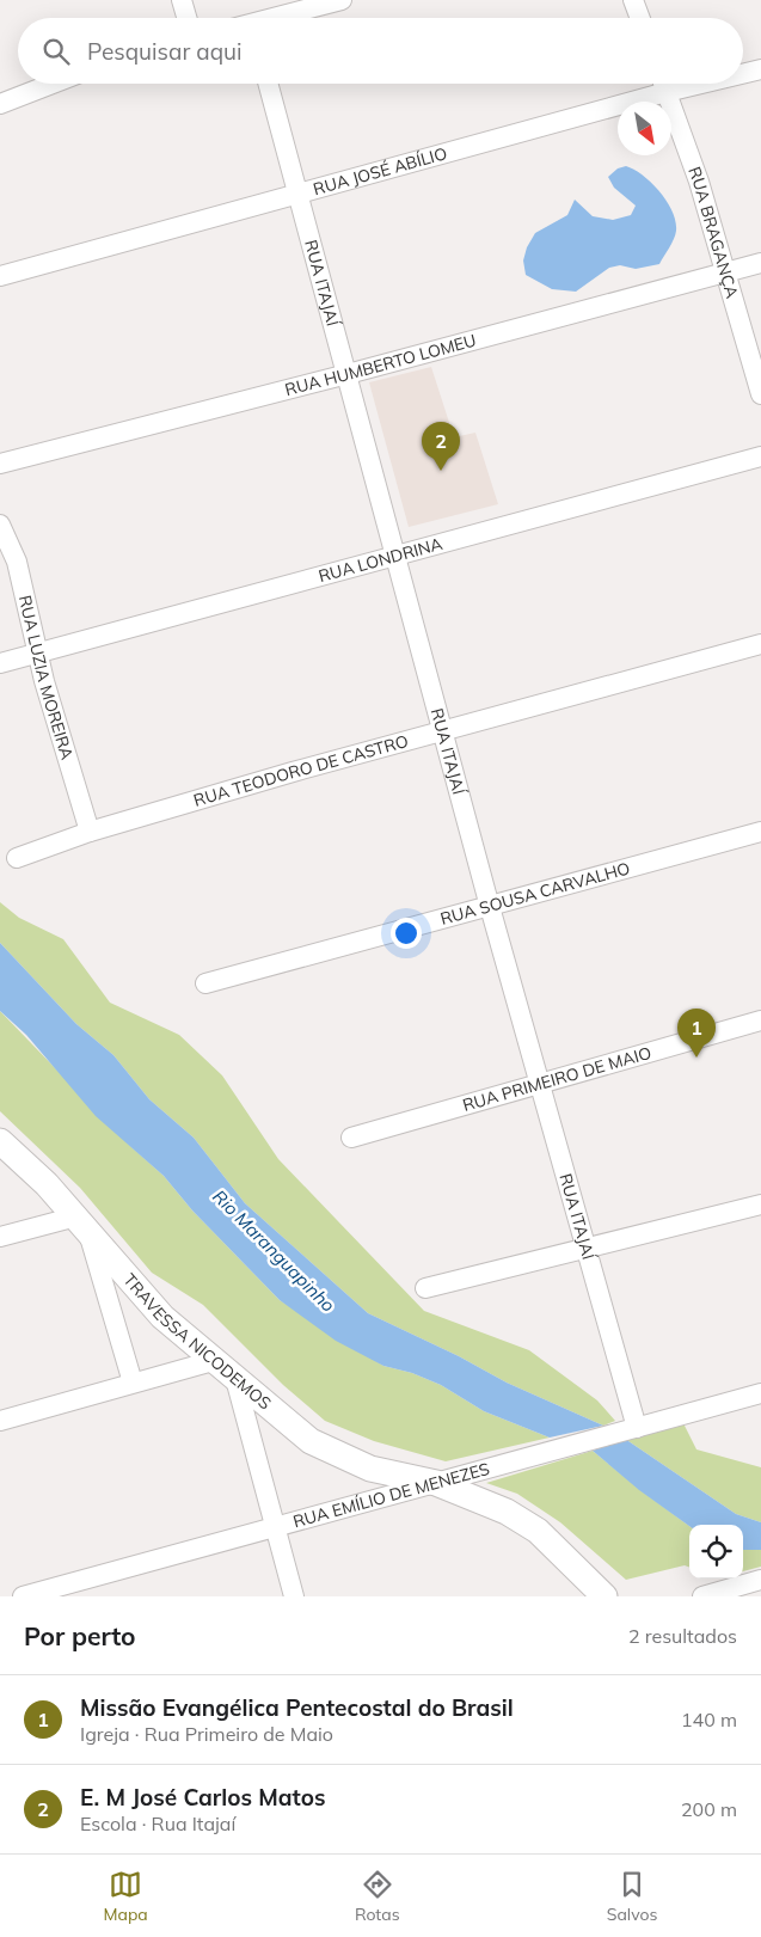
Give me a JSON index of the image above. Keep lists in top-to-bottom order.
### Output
{
  "streets": {
    "main road": ["TRAVESSA NICODEMOS"],
    "street": [
      "RUA JOSÉ ABÍLIO",
      "RUA BRAGANÇA",
      "RUA ITAJAÍ",
      "RUA HUMBERTO LOMEU",
      "RUA LONDRINA",
      "RUA LUZIA MOREIRA",
      "RUA TEODORO DE CASTRO",
      "RUA SOUSA CARVALHO",
      "RUA PRIMEIRO DE MAIO",
      "RUA EMÍLIO DE MENEZES"
    ]
  },
  "crossings": [
    ["RUA JOSÉ ABÍLIO", "RUA BRAGANÇA"],
    ["RUA JOSÉ ABÍLIO", "RUA ITAJAÍ"],
    ["RUA BRAGANÇA", "RUA HUMBERTO LOMEU"],
    ["RUA ITAJAÍ", "RUA HUMBERTO LOMEU"],
    ["RUA ITAJAÍ", "RUA LONDRINA"],
    ["RUA ITAJAÍ", "RUA TEODORO DE CASTRO"],
    ["RUA ITAJAÍ", "RUA SOUSA CARVALHO"],
    ["RUA ITAJAÍ", "RUA PRIMEIRO DE MAIO"],
    ["RUA ITAJAÍ", "RUA EMÍLIO DE MENEZES"],
    ["RUA LONDRINA", "RUA LUZIA MOREIRA"],
    ["RUA LUZIA MOREIRA", "RUA TEODORO DE CASTRO"],
    ["TRAVESSA NICODEMOS", "RUA EMÍLIO DE MENEZES"]
  ],
  "water": ["Rio Maranguapinho"],
  "north": "bottom right",
  "page": {
    "search": "Pesquisar aqui",
    "pins": ["2", "1"],
    "heading": ["Por perto", "2 resultados"],
    "list": [
      {
        "mark": "1",
        "name": "Missão Evangélica Pentecostal do Brasil",
        "note": "Igreja · Rua Primeiro de Maio",
        "value": "140 m"
      },
      {
        "mark": "2",
        "name": "E. M José Carlos Matos",
        "note": "Escola · Rua Itajaí",
        "value": "200 m"
      }
    ],
    "nav": ["Mapa", "Rotas", "Salvos"]
  }
}
